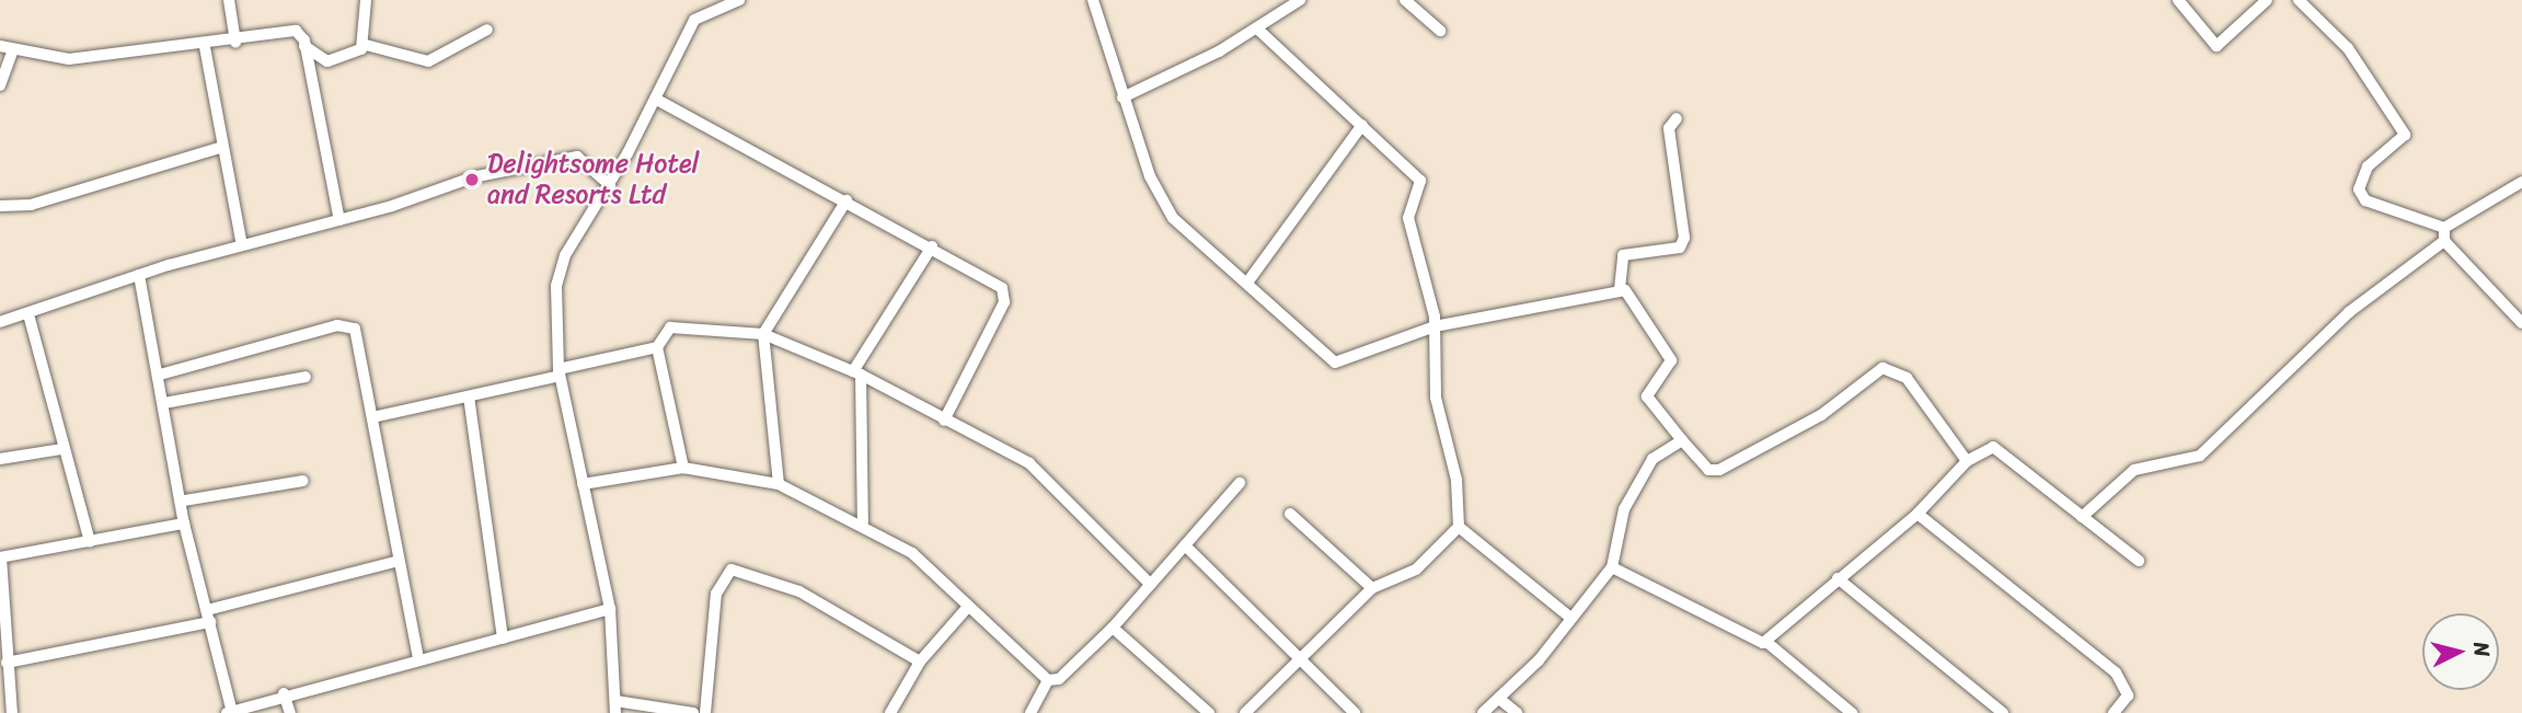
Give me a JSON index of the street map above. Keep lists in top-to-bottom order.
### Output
{
  "places": ["Delightsome Hotel and Resorts Ltd"],
  "north": "right"
}
